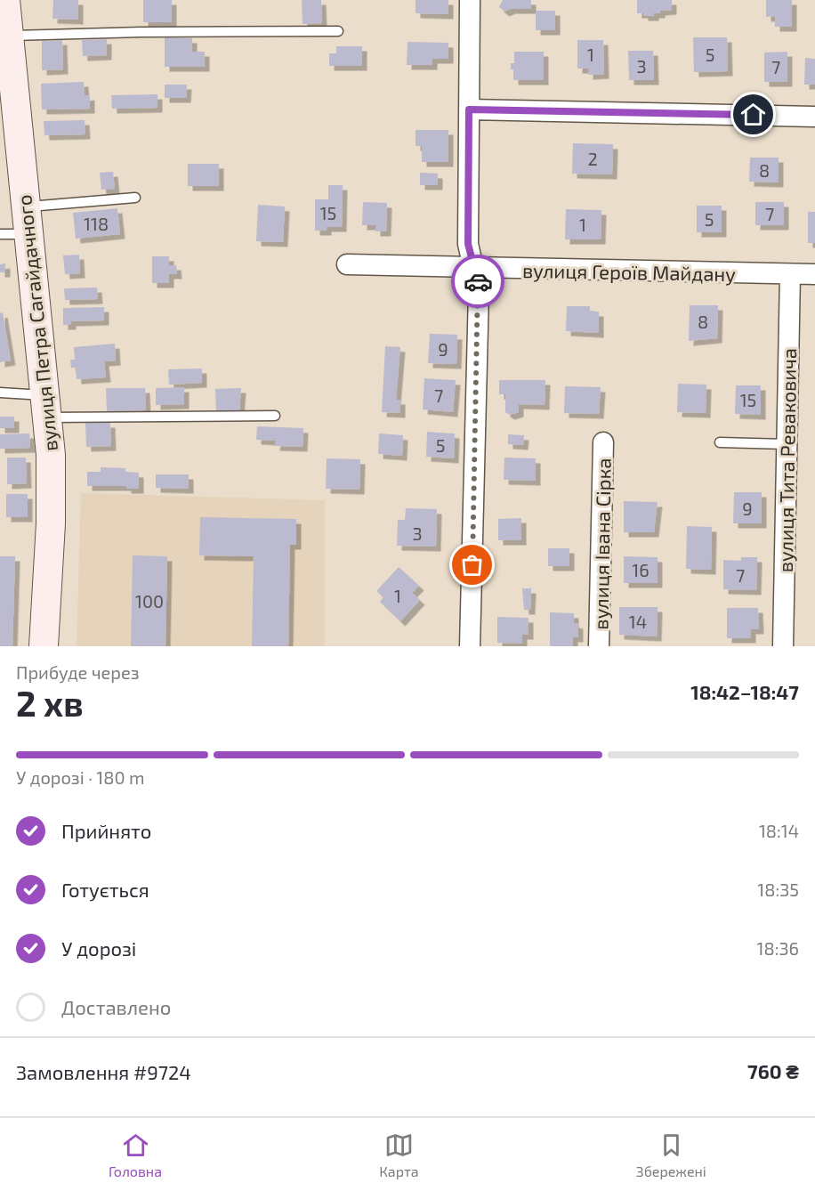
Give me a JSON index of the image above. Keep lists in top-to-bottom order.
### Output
{
  "streets": {
    "main road": ["вулиця Петра Сагайдачного"],
    "street": ["вулиця Героїв Майдану", "вулиця Тита Реваковича", "вулиця Івана Сірка"]
  },
  "crossings": [
    ["вулиця Героїв Майдану", "вулиця Тита Реваковича"]
  ],
  "house_numbers": [
    "1",
    "5",
    "3",
    "7",
    "2",
    "8",
    "15",
    "7",
    "5",
    "118",
    "1",
    "8",
    "9",
    "7",
    "15",
    "5",
    "9",
    "3",
    "16",
    "7",
    "1",
    "100",
    "14"
  ],
  "page": {
    "heading": ["2 хв", "Прибуде через", "18:42–18:47"],
    "panel": ["Замовлення #9724", "760 ₴"],
    "bar": "У дорозі · 180 m",
    "list": [
      ["Прийнято", "18:14"],
      ["Готується", "18:35"],
      ["У дорозі", "18:36"],
      "Доставлено"
    ],
    "tabs": ["Головна", "Карта", "Збережені"]
  }
}
